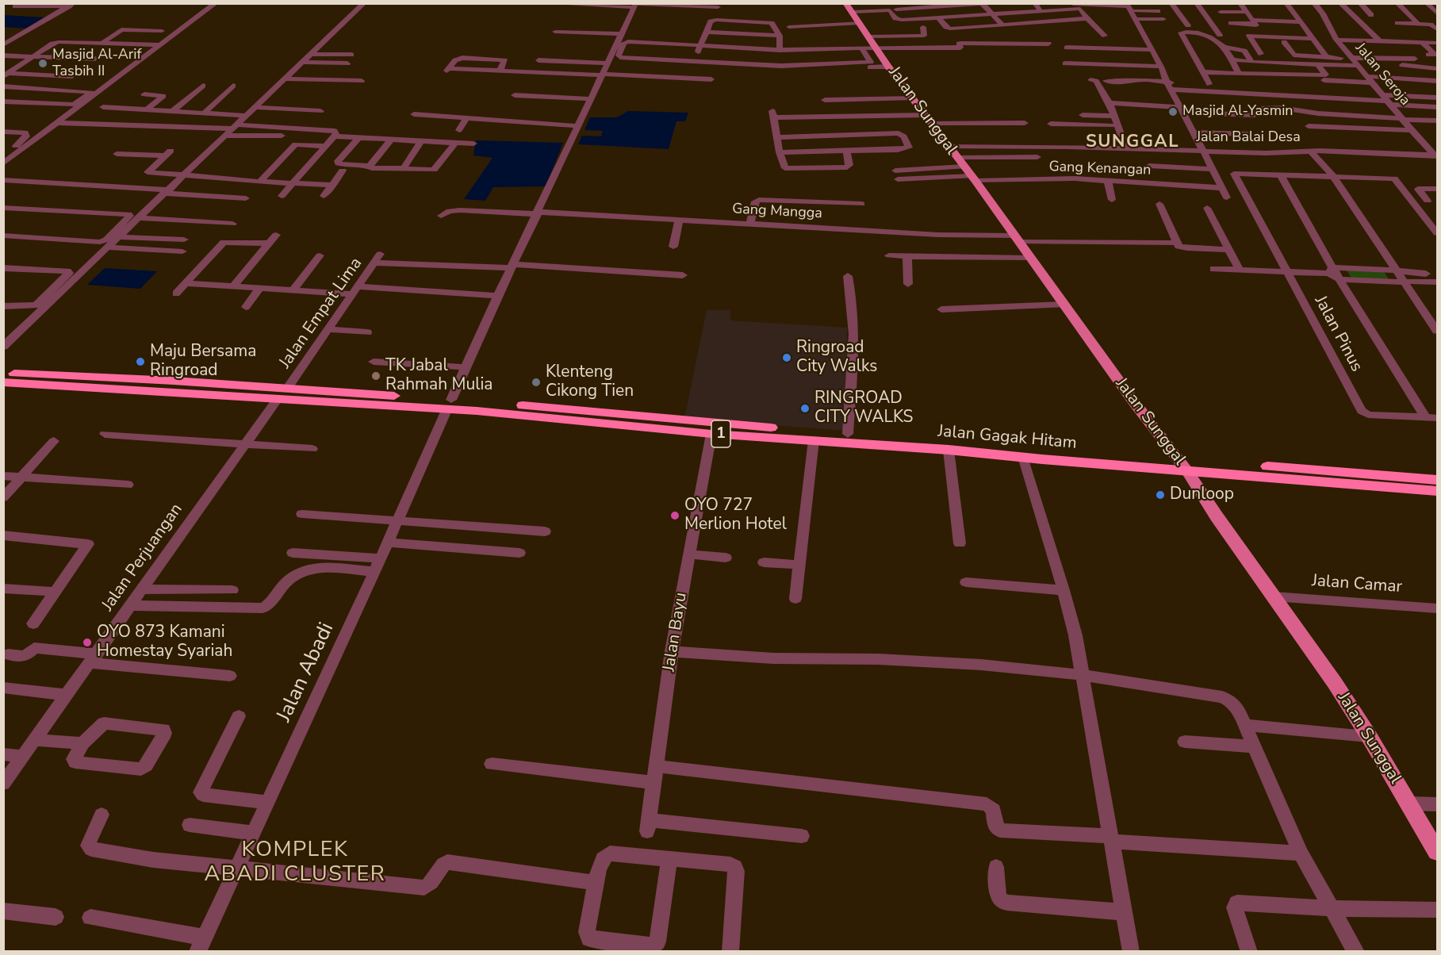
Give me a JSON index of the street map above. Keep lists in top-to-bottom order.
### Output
{
  "streets": {
    "highway": ["1", "Jalan Gagak Hitam"],
    "main road": ["Jalan Sunggal"],
    "street": [
      "Jalan Seroja",
      "Jalan Balai Desa",
      "Gang Kenangan",
      "Gang Mangga",
      "Jalan Empat Lima",
      "Jalan Pinus",
      "Jalan Perjuangan",
      "Jalan Camar",
      "Jalan Bayu",
      "Jalan Abadi"
    ]
  },
  "crossings": [
    ["Jalan Seroja", "Jalan Balai Desa"],
    ["Jalan Sunggal", "Jalan Balai Desa"],
    ["Jalan Sunggal", "Gang Kenangan"],
    ["Jalan Sunggal", "Gang Mangga"],
    ["Jalan Sunggal", "Jalan Gagak Hitam"],
    ["Jalan Sunggal", "Jalan Camar"],
    ["Gang Mangga", "Jalan Abadi"],
    ["Jalan Empat Lima", "Jalan Gagak Hitam"],
    ["Jalan Empat Lima", "Jalan Perjuangan"],
    ["Jalan Empat Lima", "Jalan Abadi"],
    ["Jalan Gagak Hitam", "Jalan Perjuangan"],
    ["Jalan Gagak Hitam", "Jalan Bayu"],
    ["Jalan Gagak Hitam", "Jalan Abadi"]
  ],
  "districts": ["SUNGGAL", "KOMPLEK ABADI CLUSTER"],
  "places": [
    "Masjid Al-Arif Tasbih II",
    "Masjid Al-Yasmin",
    "Ringroad City Walks",
    "Maju Bersama Ringroad",
    "TK Jabal Rahmah Mulia",
    "Klenteng Cikong Tien",
    "RINGROAD CITY WALKS",
    "Dunloop",
    "OYO 727 Merlion Hotel",
    "OYO 873 Kamani Homestay Syariah"
  ]
}
